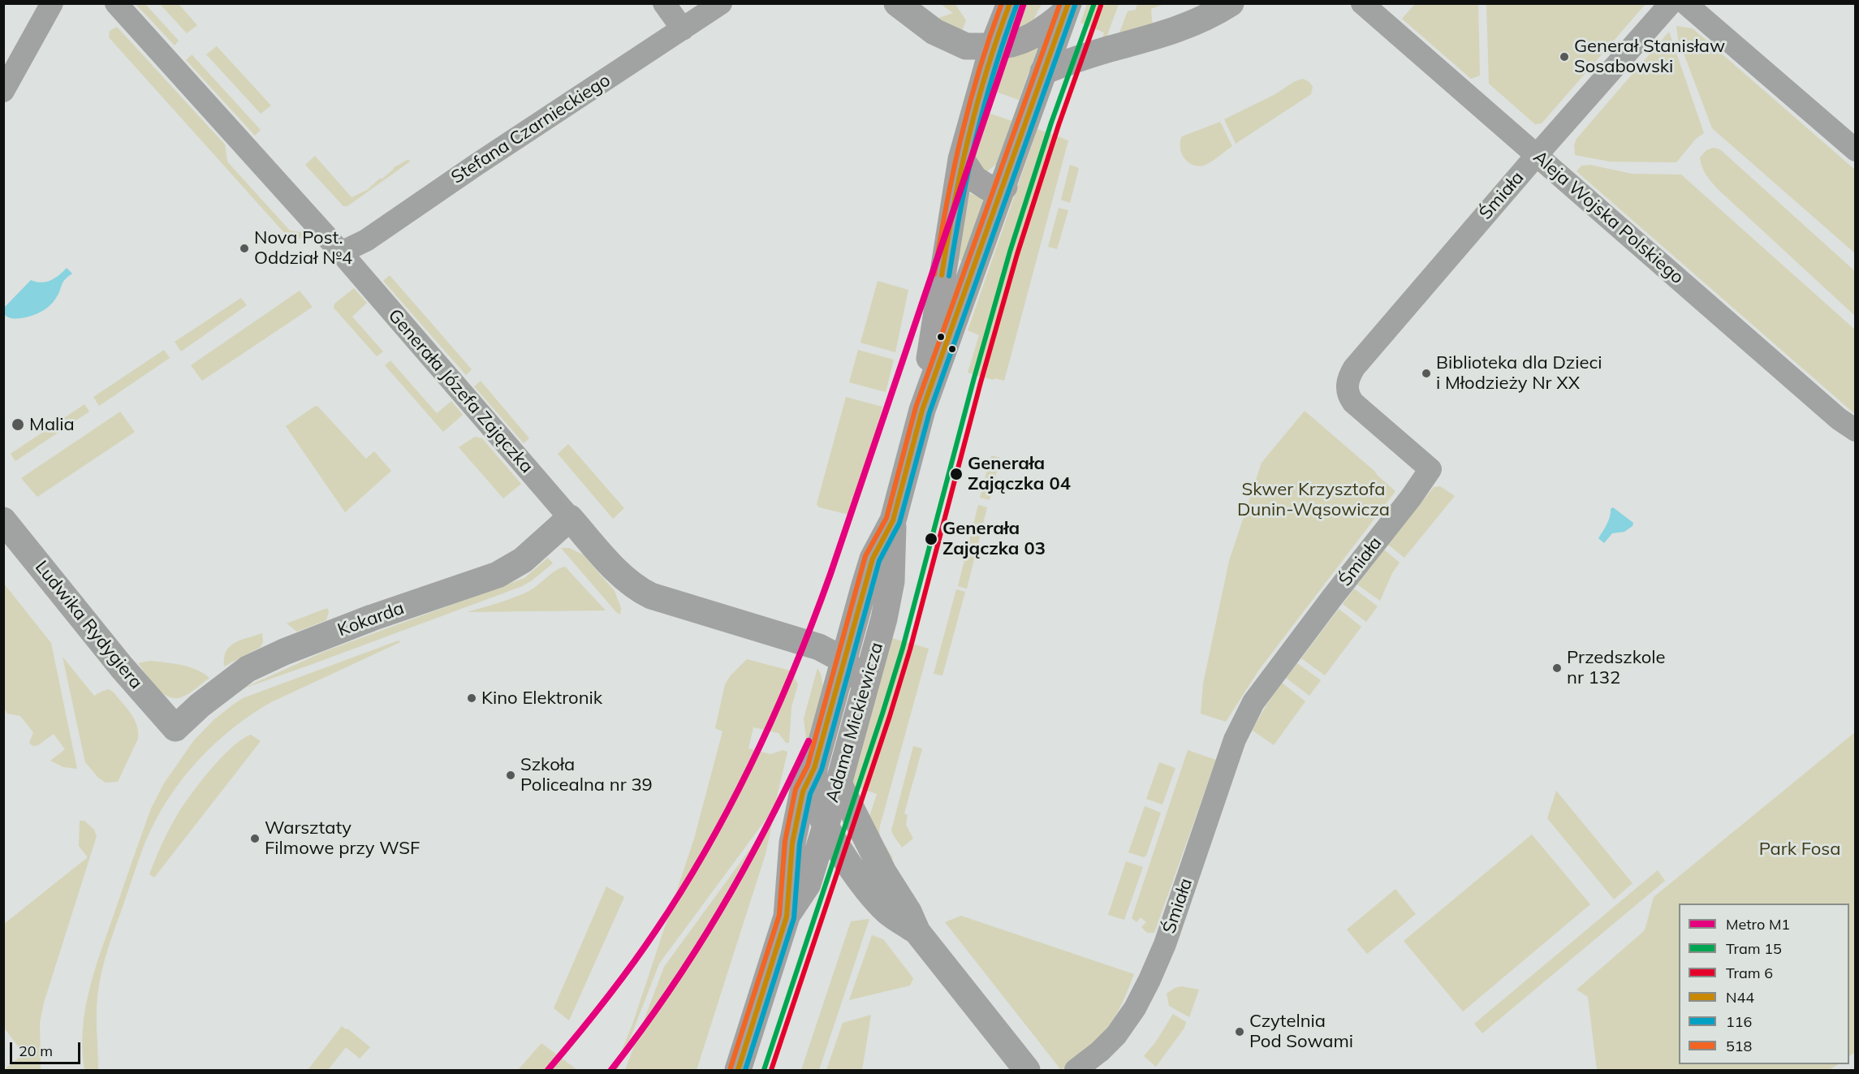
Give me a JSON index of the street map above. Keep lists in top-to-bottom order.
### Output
{
  "streets": {
    "main road": ["Adama Mickiewicza"],
    "street": [
      "Stefana Czarnieckiego",
      "Śmiała",
      "Aleja Wojska Polskiego",
      "Generała Józefa Zajączka",
      "Kokarda",
      "Ludwika Rydygiera"
    ]
  },
  "crossings": [
    ["Stefana Czarnieckiego", "Generała Józefa Zajączka"],
    ["Śmiała", "Aleja Wojska Polskiego"],
    ["Generała Józefa Zajączka", "Kokarda"],
    ["Generała Józefa Zajączka", "Adama Mickiewicza"],
    ["Kokarda", "Ludwika Rydygiera"]
  ],
  "parks": ["Skwer Krzysztofa Dunin-Wąsowicza", "Park Fosa"],
  "places": [
    "Generał Stanisław Sosabowski",
    "Nova Post. Oddział №4",
    "Biblioteka dla Dzieci i Młodzieży Nr XX",
    "Malia",
    "Generała Zajączka 04",
    "Generała Zajączka 03",
    "Przedszkole nr 132",
    "Kino Elektronik",
    "Szkoła Policealna nr 39",
    "Warsztaty Filmowe przy WSF",
    "Czytelnia Pod Sowami"
  ],
  "lines": [
    "metro line M1",
    "tram line 15",
    "transit line N44",
    "transit line 518",
    "tram line 6",
    "transit line 116"
  ],
  "legend": [
    "Metro M1",
    "Tram 15",
    "Tram 6",
    "N44",
    "116",
    "518"
  ],
  "scale_bar": "20 m"
}
